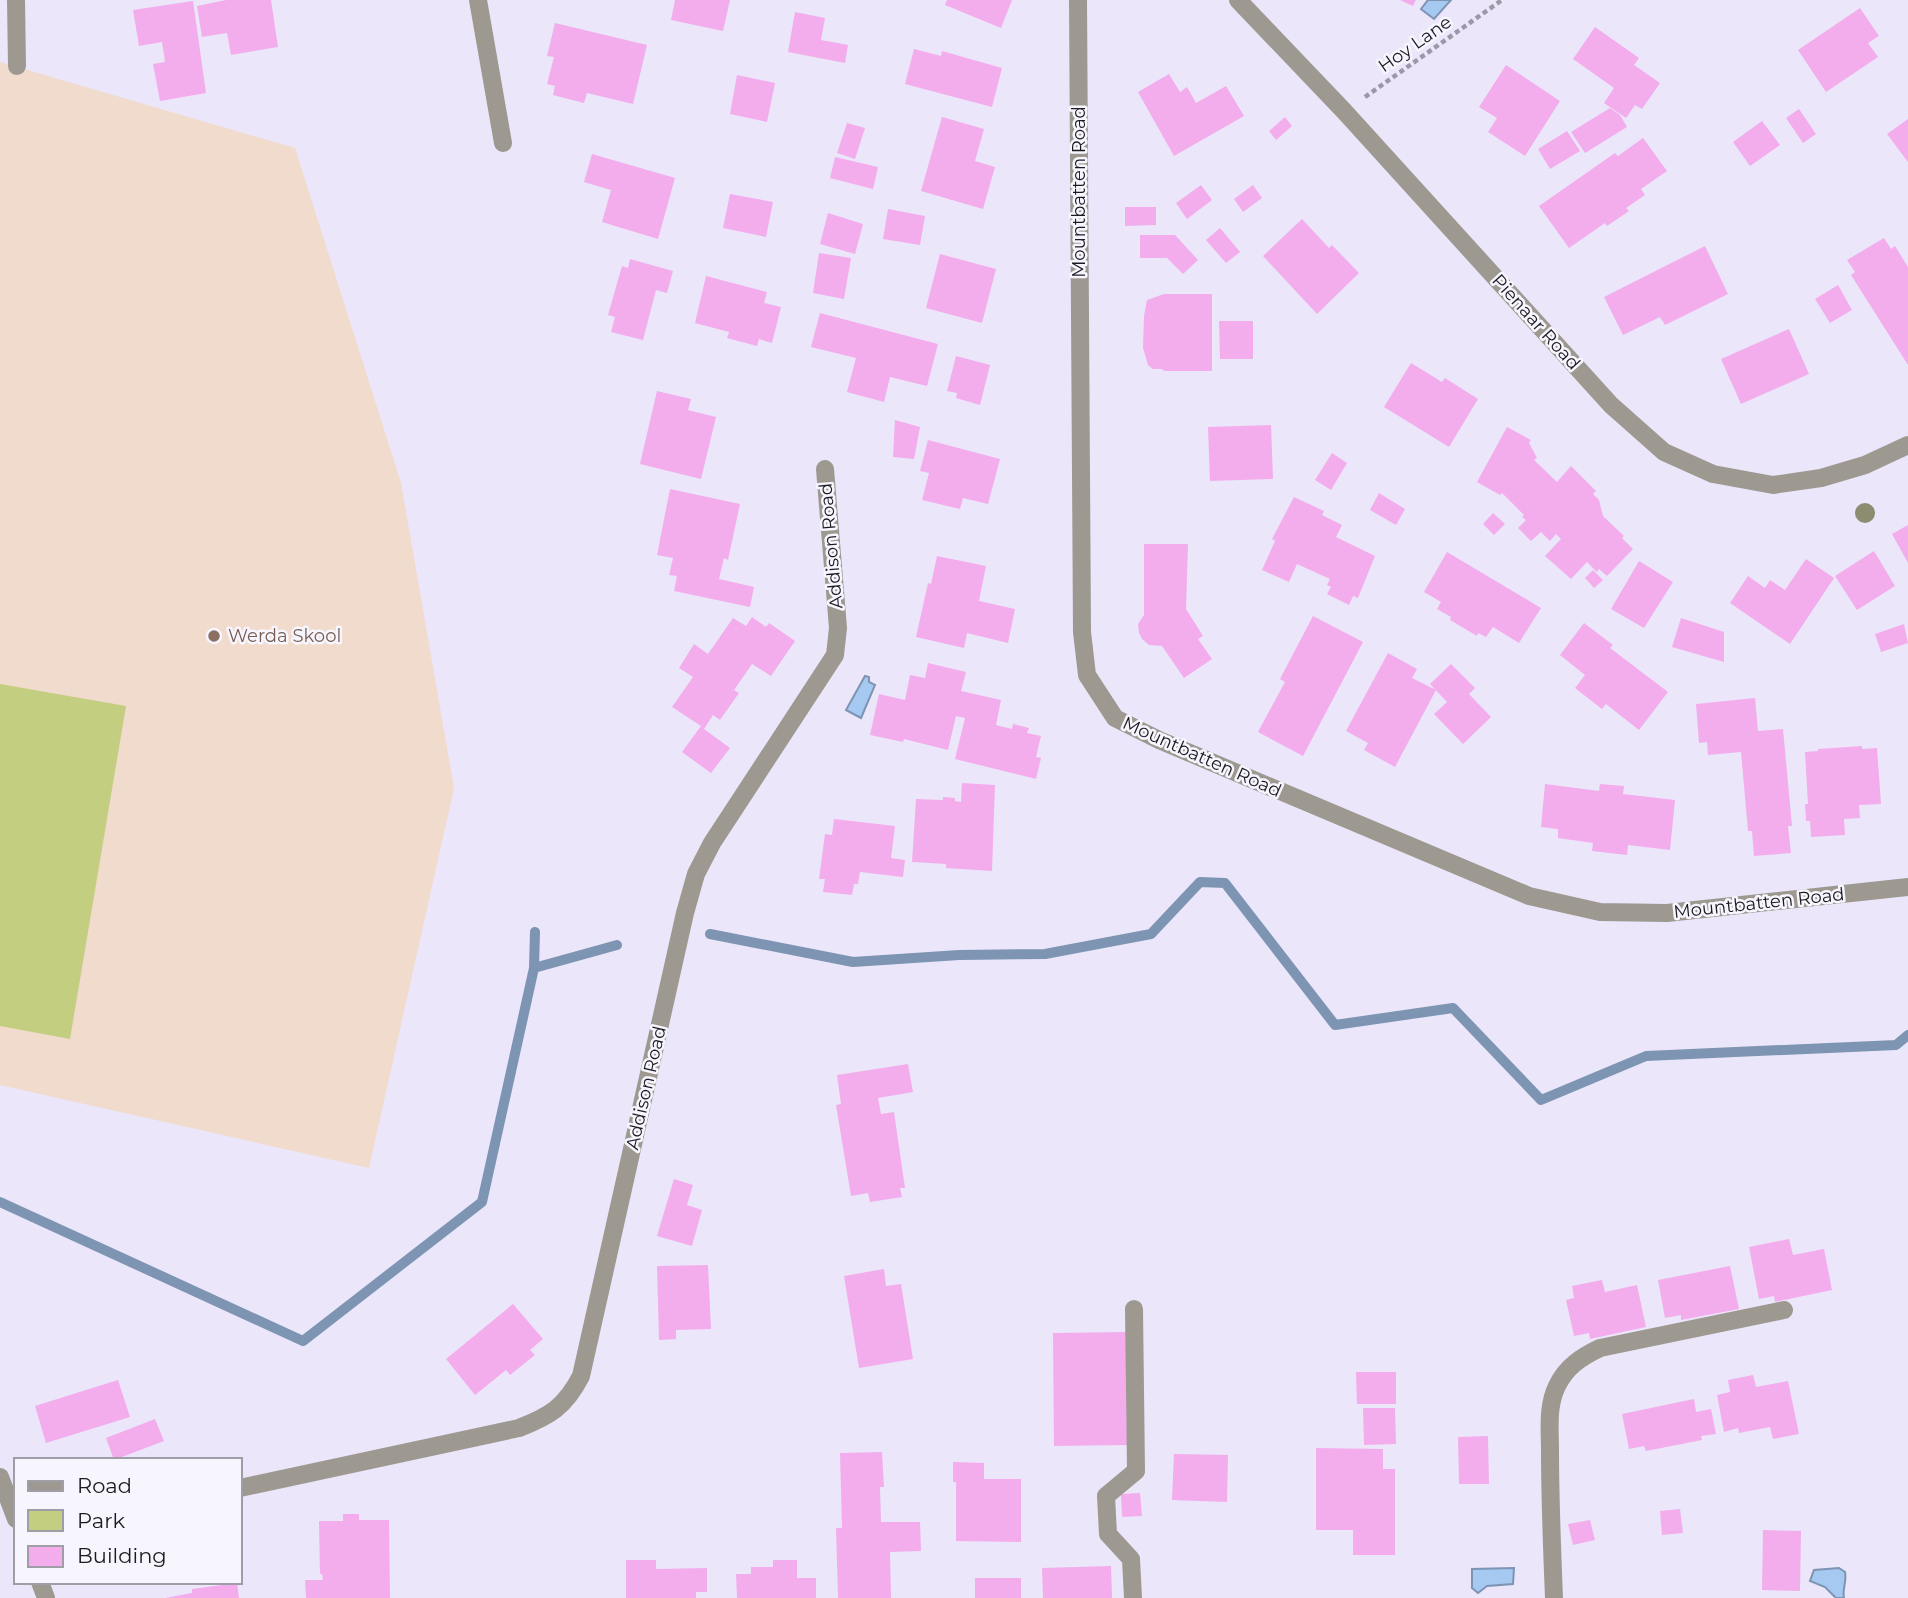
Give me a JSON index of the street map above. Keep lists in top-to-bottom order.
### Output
{
  "streets": {
    "street": ["Mountbatten Road", "Pienaar Road", "Addison Road"],
    "path": ["Hoy Lane"]
  },
  "crossings": [
    ["Hoy Lane", "Pienaar Road"]
  ],
  "places": ["Werda Skool"],
  "legend": ["Road", "Park", "Building"]
}
